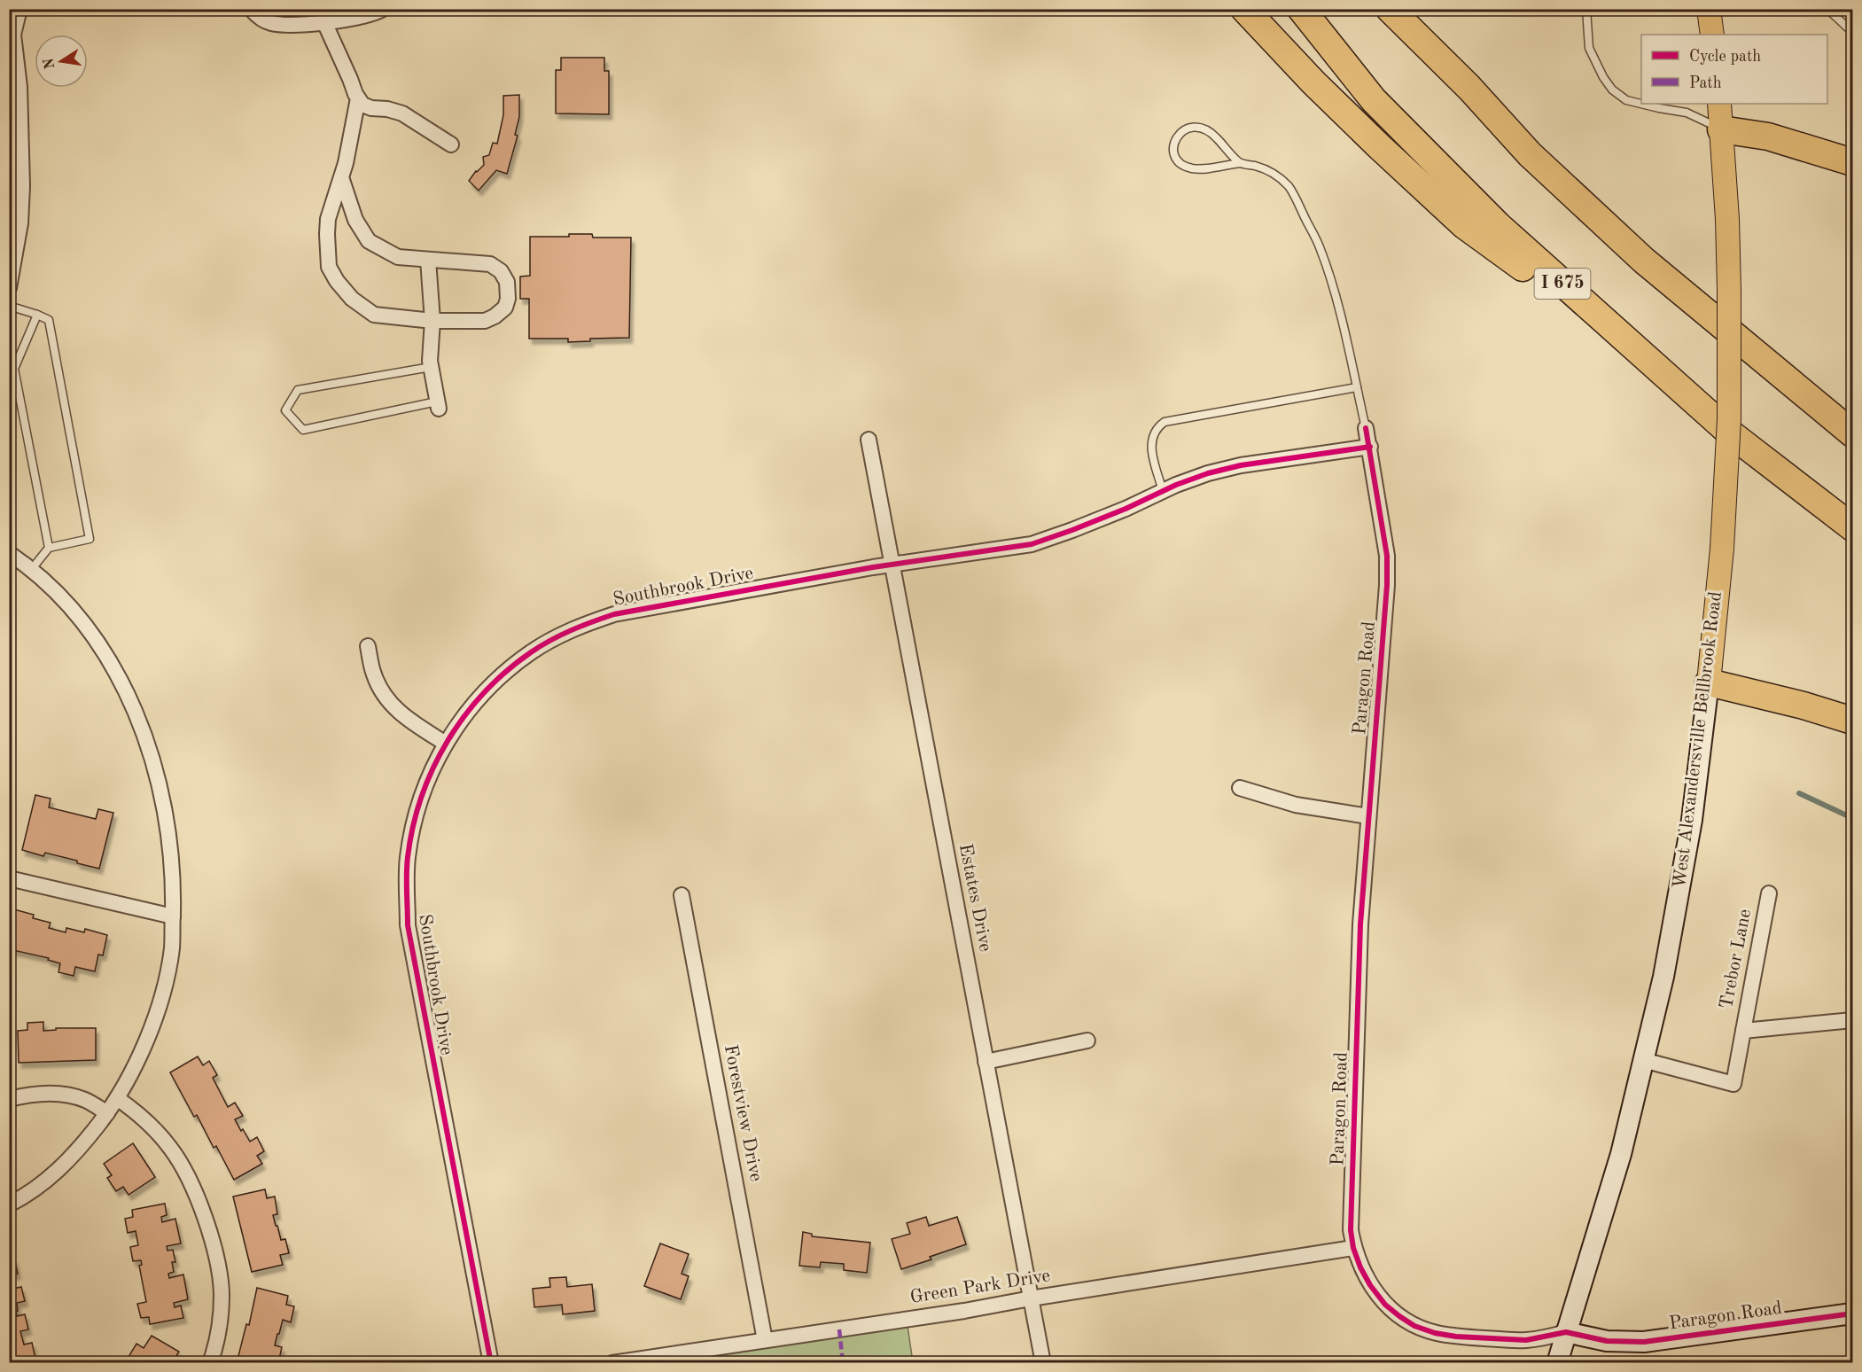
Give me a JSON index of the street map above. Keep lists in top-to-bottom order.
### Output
{
  "streets": {
    "highway": ["I 675"],
    "main road": ["Paragon Road", "West Alexandersville Bellbrook Road"],
    "street": [
      "Southbrook Drive",
      "Estates Drive",
      "Trebor Lane",
      "Forestview Drive",
      "Green Park Drive"
    ]
  },
  "crossings": [
    ["Southbrook Drive", "Paragon Road"],
    ["Southbrook Drive", "Estates Drive"],
    ["Paragon Road", "West Alexandersville Bellbrook Road"],
    ["Paragon Road", "Green Park Drive"],
    ["West Alexandersville Bellbrook Road", "Trebor Lane"],
    ["Estates Drive", "Green Park Drive"],
    ["Forestview Drive", "Green Park Drive"]
  ],
  "legend": ["Cycle path", "Path"],
  "north": "left"
}
